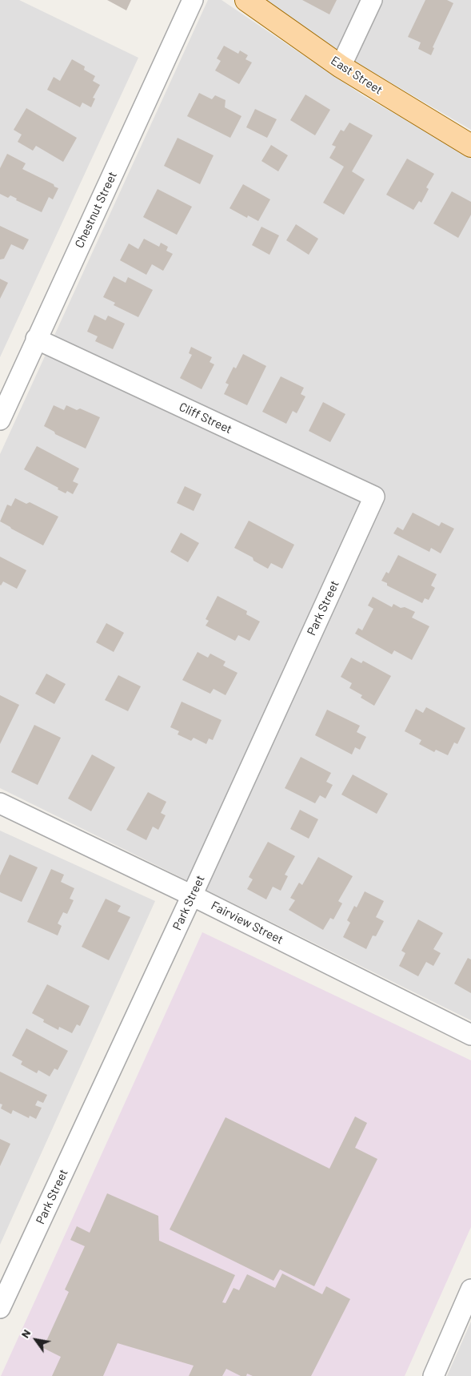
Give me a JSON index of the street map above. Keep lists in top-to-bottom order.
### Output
{
  "streets": {
    "main road": ["East Street"],
    "street": [
      "Chestnut Street",
      "Cliff Street",
      "Park Street",
      "Fairview Street"
    ]
  },
  "crossings": [
    ["Chestnut Street", "Cliff Street"],
    ["Cliff Street", "Park Street"],
    ["Park Street", "Fairview Street"]
  ],
  "north": "top left"
}
